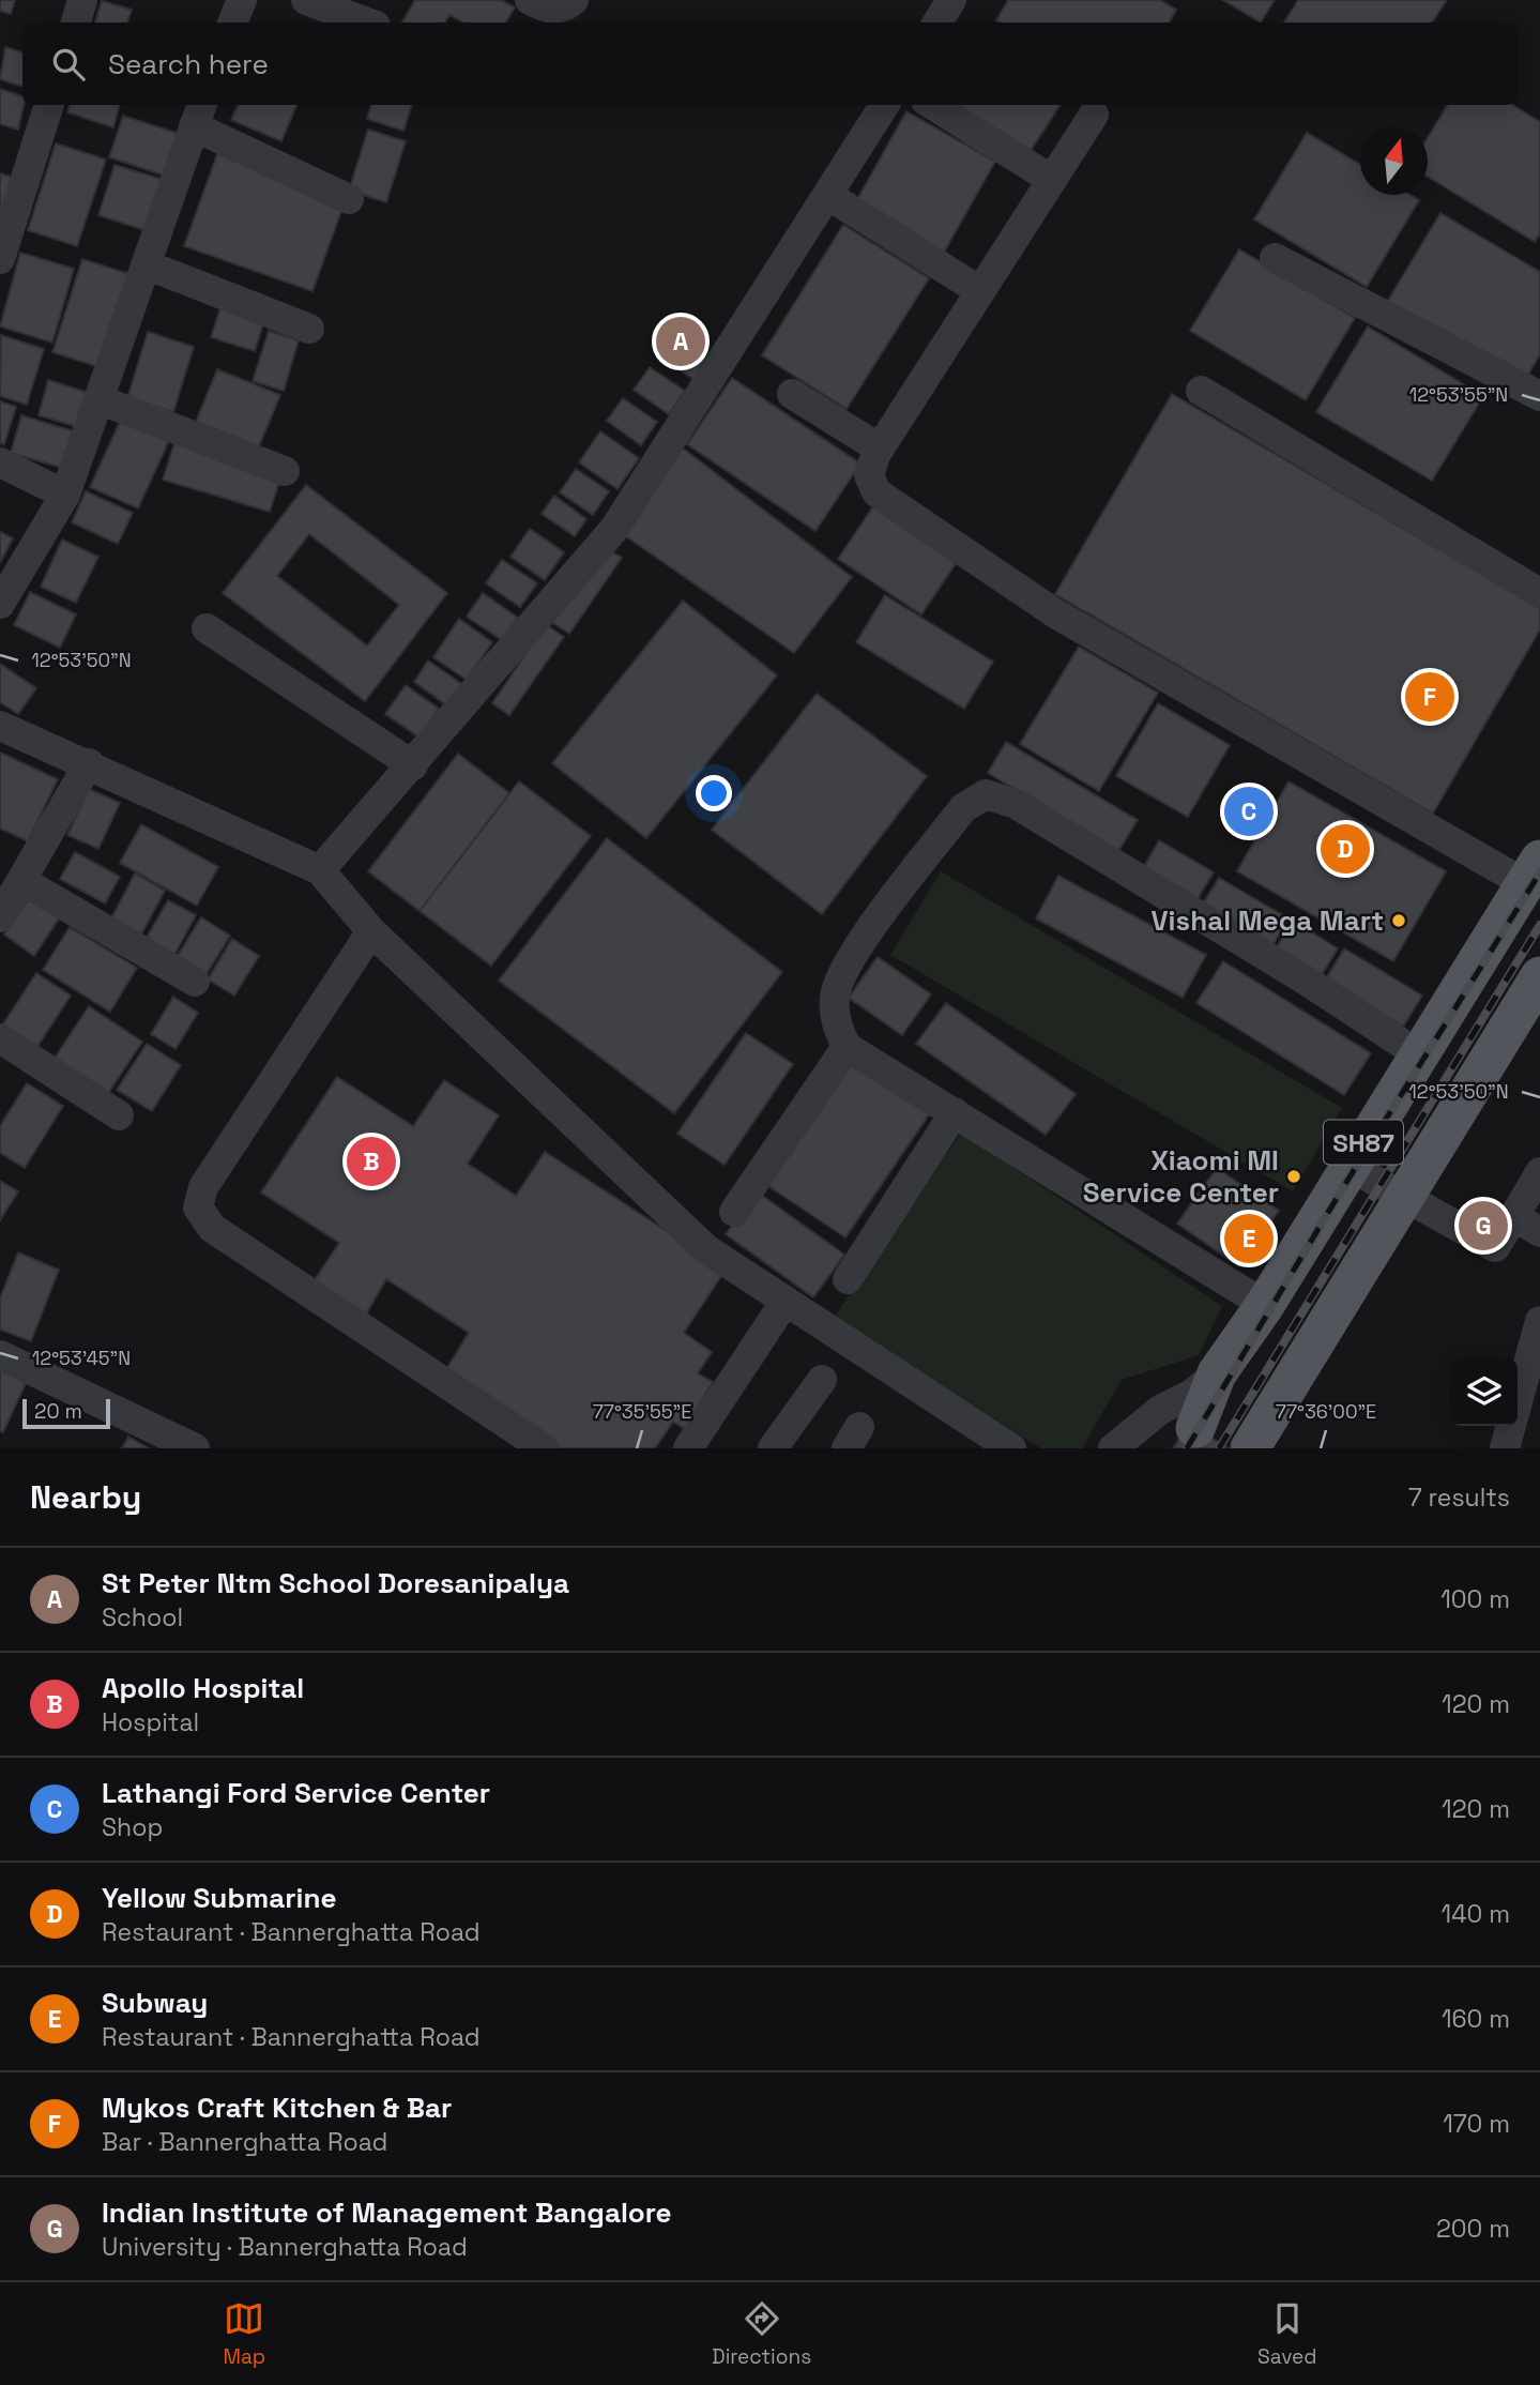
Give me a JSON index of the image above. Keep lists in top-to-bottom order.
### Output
{
  "streets": {
    "main road": ["SH87"]
  },
  "places": ["Vishal Mega Mart", "Xiaomi MI Service Center"],
  "scale_bar": "20 m",
  "north": "top",
  "page": {
    "search": "Search here",
    "pins": [
      "A",
      "F",
      "C",
      "D",
      "B",
      "G",
      "E"
    ],
    "scale": "20 m",
    "heading": ["Nearby", "7 results"],
    "list": [
      {
        "mark": "A",
        "name": "St Peter Ntm School Doresanipalya",
        "note": "School",
        "value": "100 m"
      },
      {
        "mark": "B",
        "name": "Apollo Hospital",
        "note": "Hospital",
        "value": "120 m"
      },
      {
        "mark": "C",
        "name": "Lathangi Ford Service Center",
        "note": "Shop",
        "value": "120 m"
      },
      {
        "mark": "D",
        "name": "Yellow Submarine",
        "note": "Restaurant · Bannerghatta Road",
        "value": "140 m"
      },
      {
        "mark": "E",
        "name": "Subway",
        "note": "Restaurant · Bannerghatta Road",
        "value": "160 m"
      },
      {
        "mark": "F",
        "name": "Mykos Craft Kitchen & Bar",
        "note": "Bar · Bannerghatta Road",
        "value": "170 m"
      },
      {
        "mark": "G",
        "name": "Indian Institute of Management Bangalore",
        "note": "University · Bannerghatta Road",
        "value": "200 m"
      }
    ],
    "nav": ["Map", "Directions", "Saved"]
  },
  "coordinates": [
    "12°53'55\"N",
    "12°53'50\"N",
    "12°53'45\"N",
    "77°35'55\"E",
    "77°36'00\"E"
  ]
}
